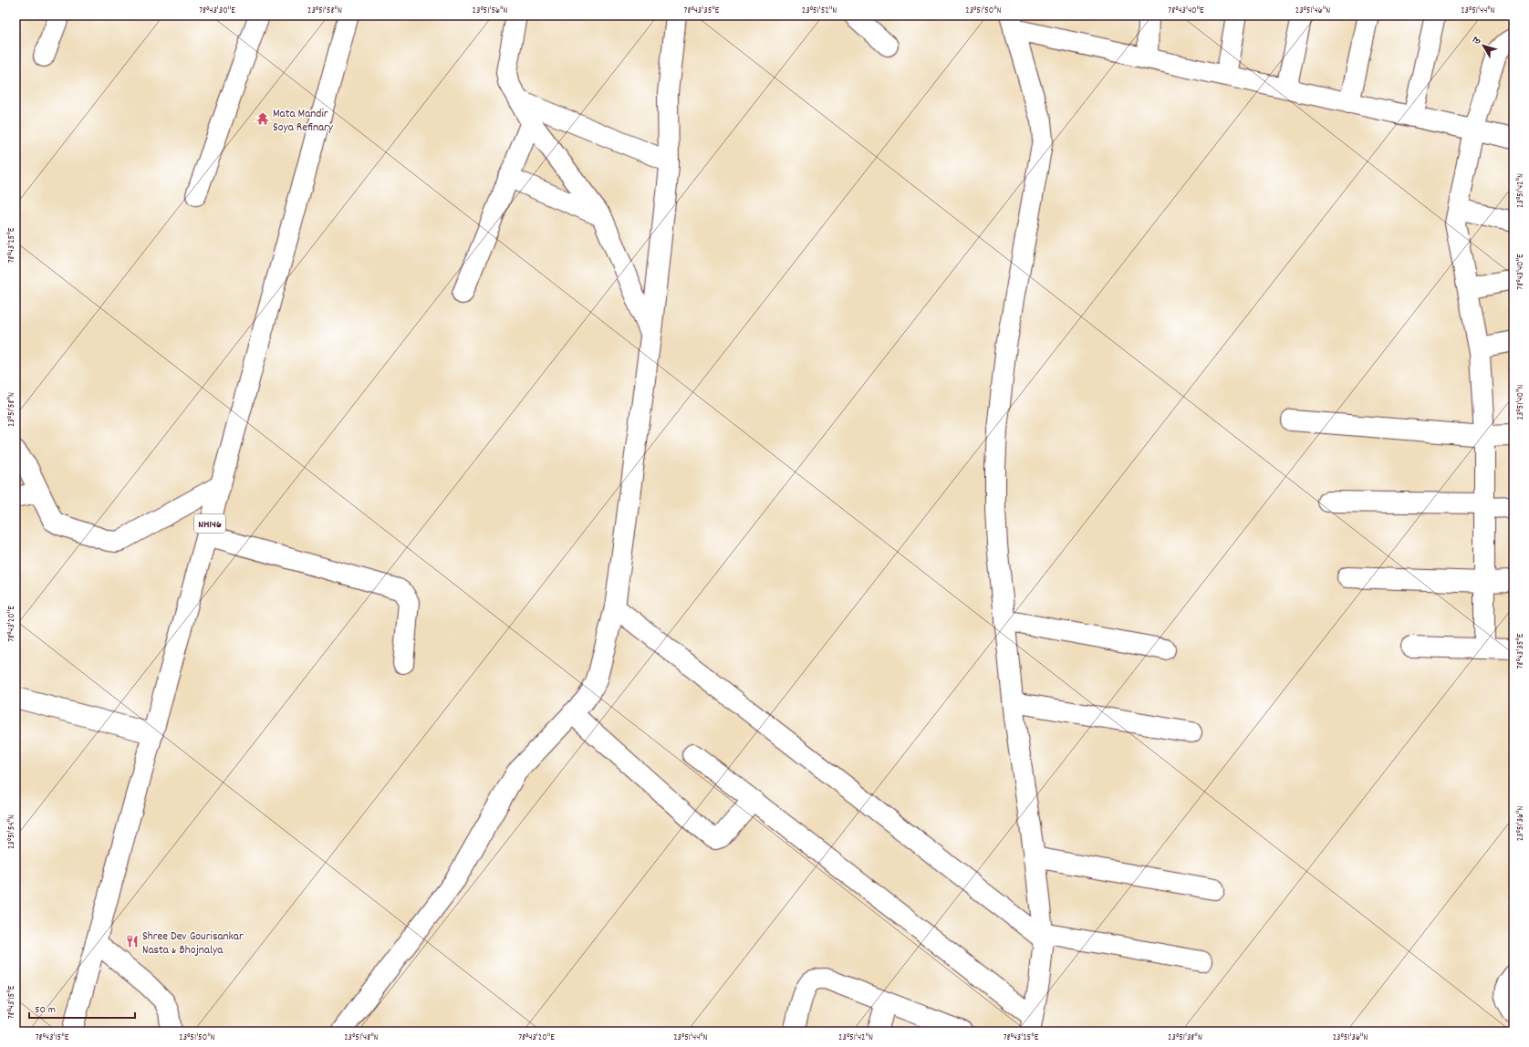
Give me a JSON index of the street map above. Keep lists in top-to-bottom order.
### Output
{
  "streets": {
    "main road": ["NH146"]
  },
  "places": {
    "temple": ["Mata Mandir Soya Refinary"],
    "restaurant": ["Shree Dev Gourisankar Nasta & Bhojnalya"]
  },
  "scale_bar": "50 m",
  "north": "top left",
  "coordinates": [
    "78°43'30\"E",
    "23°51'58\"N",
    "23°51'56\"N",
    "78°43'35\"E",
    "23°51'52\"N",
    "23°51'50\"N",
    "78°43'40\"E",
    "23°51'46\"N",
    "23°51'44\"N",
    "23°51'42\"N",
    "78°43'25\"E",
    "23°51'40\"N",
    "78°43'20\"E",
    "23°51'36\"N",
    "23°51'54\"N",
    "78°43'15\"E",
    "23°51'48\"N",
    "23°51'38\"N"
  ]
}
